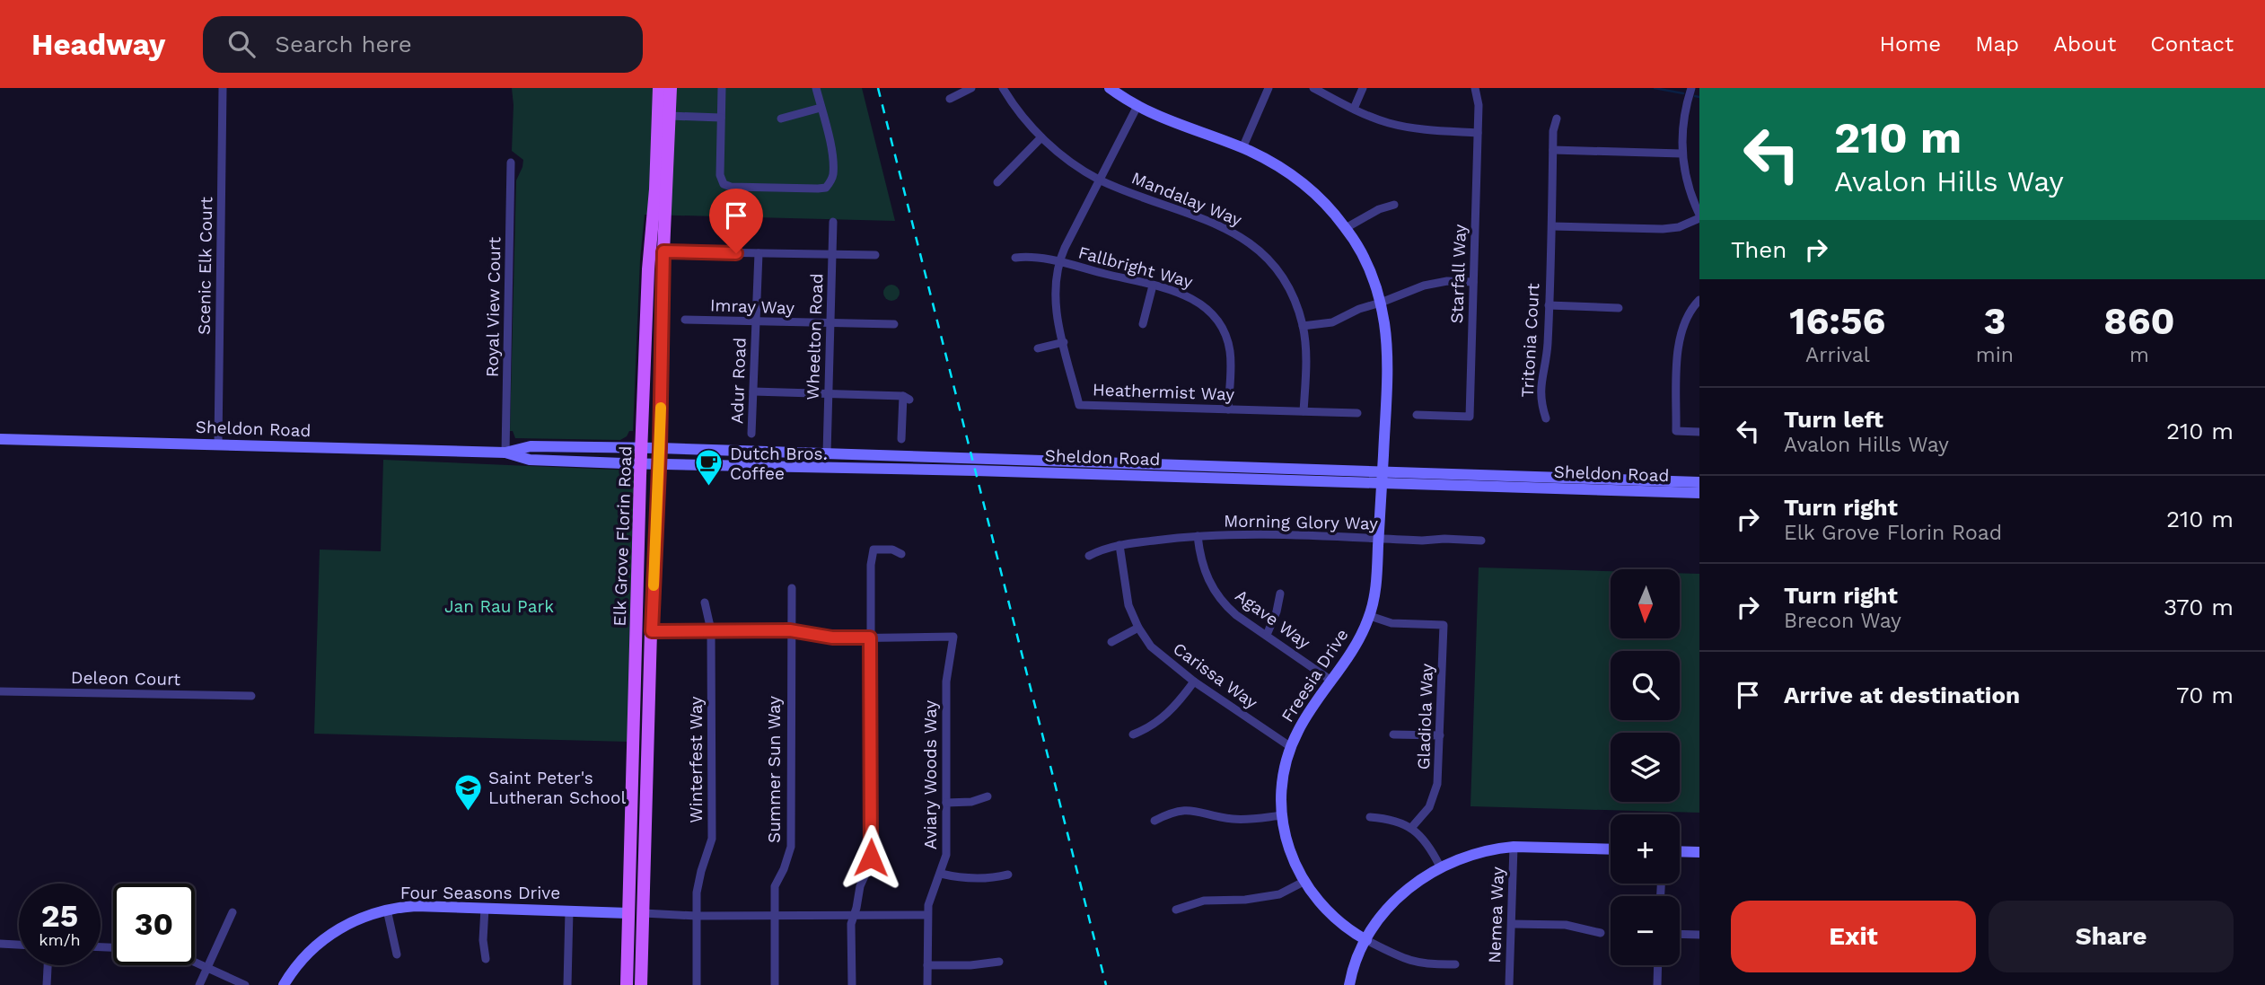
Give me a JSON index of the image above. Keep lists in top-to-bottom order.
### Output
{
  "streets": {
    "main road": [
      "Sheldon Road",
      "Elk Grove Florin Road",
      "Freesia Drive",
      "Four Seasons Drive"
    ],
    "street": [
      "Mandalay Way",
      "Scenic Elk Court",
      "Fallbright Way",
      "Starfall Way",
      "Imray Way",
      "Royal View Court",
      "Wheelton Road",
      "Tritonia Court",
      "Adur Road",
      "Heathermist Way",
      "Morning Glory Way",
      "Agave Way",
      "Carissa Way",
      "Deleon Court",
      "Gladiola Way",
      "Winterfest Way",
      "Summer Sun Way",
      "Aviary Woods Way",
      "Nemea Way"
    ]
  },
  "crossings": [
    ["Mandalay Way", "Heathermist Way"],
    ["Scenic Elk Court", "Sheldon Road"],
    ["Fallbright Way", "Heathermist Way"],
    ["Imray Way", "Wheelton Road"],
    ["Imray Way", "Adur Road"],
    ["Royal View Court", "Sheldon Road"],
    ["Wheelton Road", "Sheldon Road"],
    ["Heathermist Way", "Freesia Drive"],
    ["Sheldon Road", "Elk Grove Florin Road"],
    ["Sheldon Road", "Freesia Drive"],
    ["Morning Glory Way", "Agave Way"],
    ["Morning Glory Way", "Carissa Way"],
    ["Morning Glory Way", "Freesia Drive"],
    ["Elk Grove Florin Road", "Four Seasons Drive"],
    ["Agave Way", "Freesia Drive"],
    ["Carissa Way", "Freesia Drive"],
    ["Freesia Drive", "Gladiola Way"]
  ],
  "parks": ["Jan Rau Park"],
  "places": {
    "cafe": ["Dutch Bros. Coffee"],
    "school or university": ["Saint Peter's Lutheran School"]
  },
  "north": "bottom",
  "page": {
    "header": "Headway",
    "search": "Search here",
    "nav": [
      "Home",
      "Map",
      "About",
      "Contact"
    ],
    "turn": ["210 m", "Avalon Hills Way"],
    "then": "Then",
    "eta": [
      "16:56",
      "Arrival",
      "3",
      "min",
      "860",
      "m"
    ],
    "list": [
      {
        "name": "Turn left",
        "note": "Avalon Hills Way",
        "value": "210 m"
      },
      {
        "name": "Turn right",
        "note": "Elk Grove Florin Road",
        "value": "210 m"
      },
      {
        "name": "Turn right",
        "note": "Brecon Way",
        "value": "370 m"
      },
      {
        "name": "Arrive at destination",
        "value": "70 m"
      }
    ],
    "map_buttons": ["+", "−"],
    "speed": "25 km/h",
    "limit": "30",
    "buttons": ["Exit", "Share"]
  }
}
